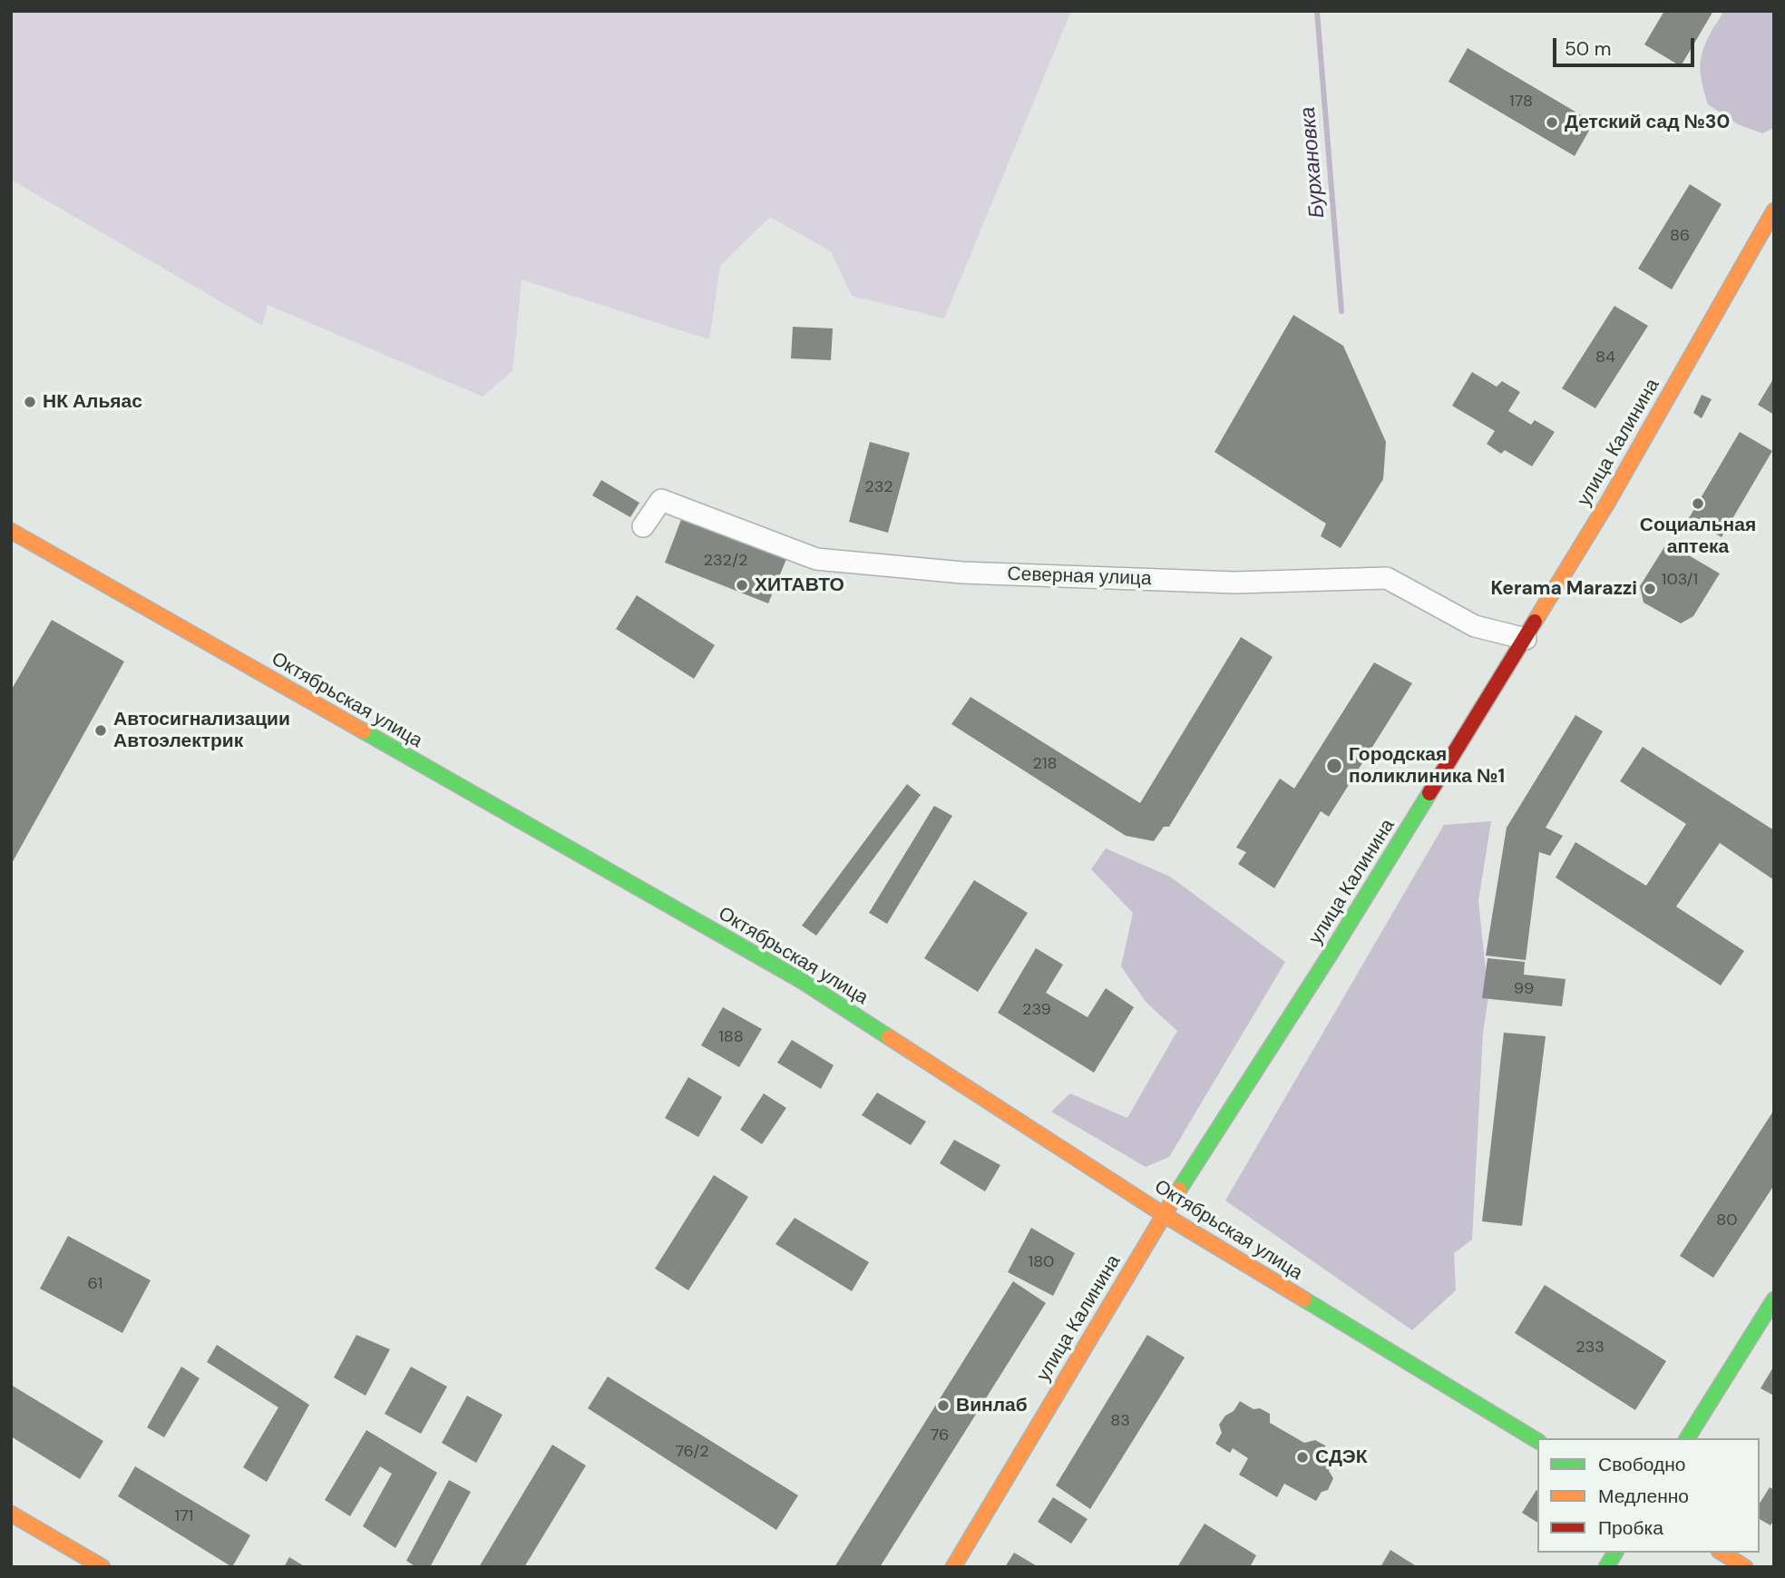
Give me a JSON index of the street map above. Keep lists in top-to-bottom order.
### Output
{
  "streets": {
    "main road": ["улица Калинина", "Октябрьская улица"],
    "street": ["Северная улица"]
  },
  "crossings": [
    ["улица Калинина", "Северная улица"],
    ["улица Калинина", "Октябрьская улица"]
  ],
  "water": ["Бурхановка"],
  "places": [
    "Детский сад №30",
    "НК Альяас",
    "Социальная аптека",
    "ХИТАВТО",
    "Kerama Marazzi",
    "Автосигнализации Автоэлектрик",
    "Городская поликлиника №1",
    "Винлаб",
    "СДЭК"
  ],
  "house_numbers": [
    "178",
    "86",
    "84",
    "232",
    "232/2",
    "103/1",
    "218",
    "99",
    "239",
    "188",
    "80",
    "180",
    "61",
    "233",
    "83",
    "76",
    "76/2",
    "171"
  ],
  "legend": ["Свободно", "Медленно", "Пробка"],
  "scale_bar": "50 m"
}
